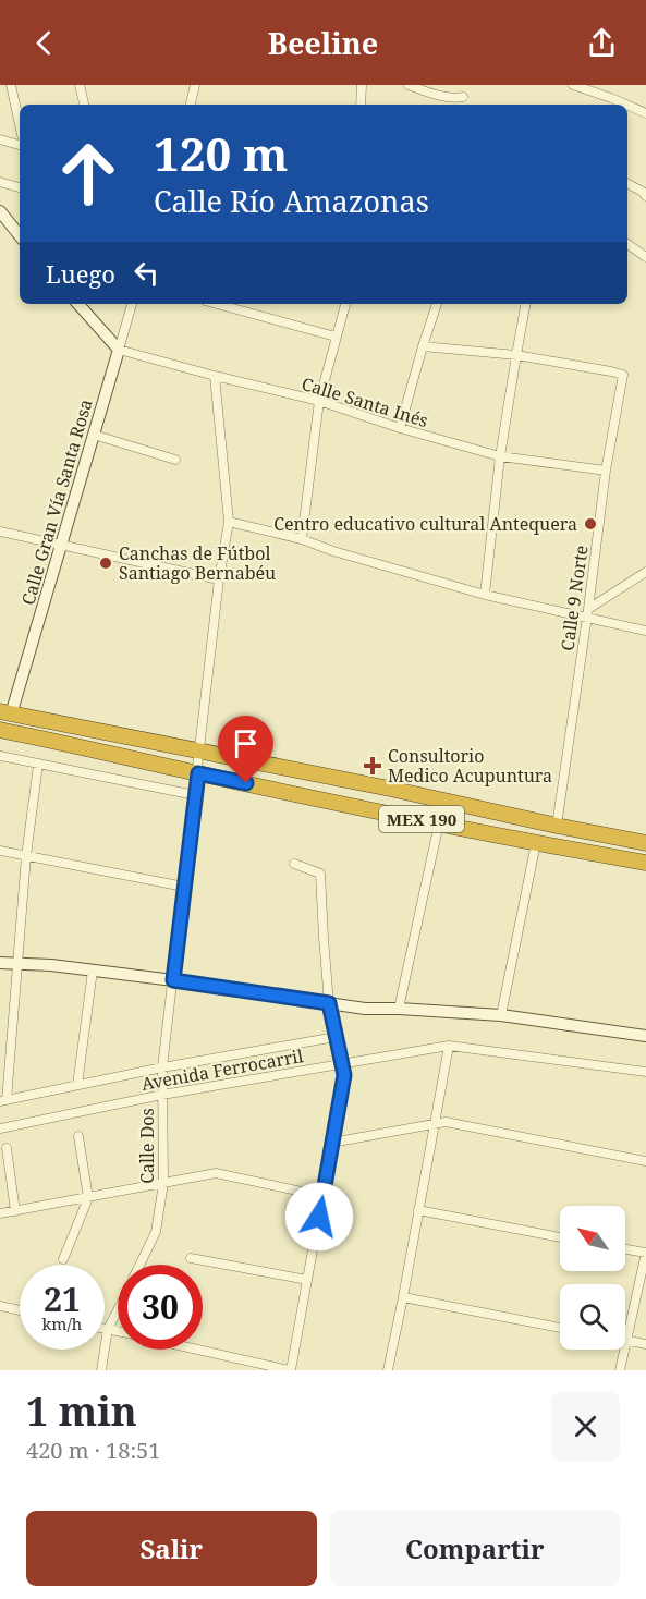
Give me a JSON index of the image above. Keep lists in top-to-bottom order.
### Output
{
  "streets": {
    "highway": ["MEX 190"],
    "street": [
      "Calle Santa Inés",
      "Calle Gran Vía Santa Rosa",
      "Calle 9 Norte",
      "Avenida Ferrocarril",
      "Calle Dos"
    ]
  },
  "crossings": [
    ["Calle Santa Inés", "Calle Gran Vía Santa Rosa"],
    ["Calle Santa Inés", "Calle 9 Norte"],
    ["Calle Santa Inés", "Calle Dos"],
    ["Calle Gran Vía Santa Rosa", "MEX 190"],
    ["Calle 9 Norte", "MEX 190"],
    ["MEX 190", "Calle Dos"],
    ["Avenida Ferrocarril", "Calle Dos"]
  ],
  "places": {
    "other": ["Centro educativo cultural Antequera", "Canchas de Fútbol Santiago Bernabéu"],
    "health": ["Consultorio Medico Acupuntura"]
  },
  "north": "top left",
  "page": {
    "header": "Beeline",
    "turn": ["120 m", "Calle Río Amazonas"],
    "then": "Luego",
    "speed": "21 km/h",
    "limit": "30",
    "heading": ["1 min", "420 m · 18:51"],
    "buttons": ["Salir", "Compartir"]
  }
}
